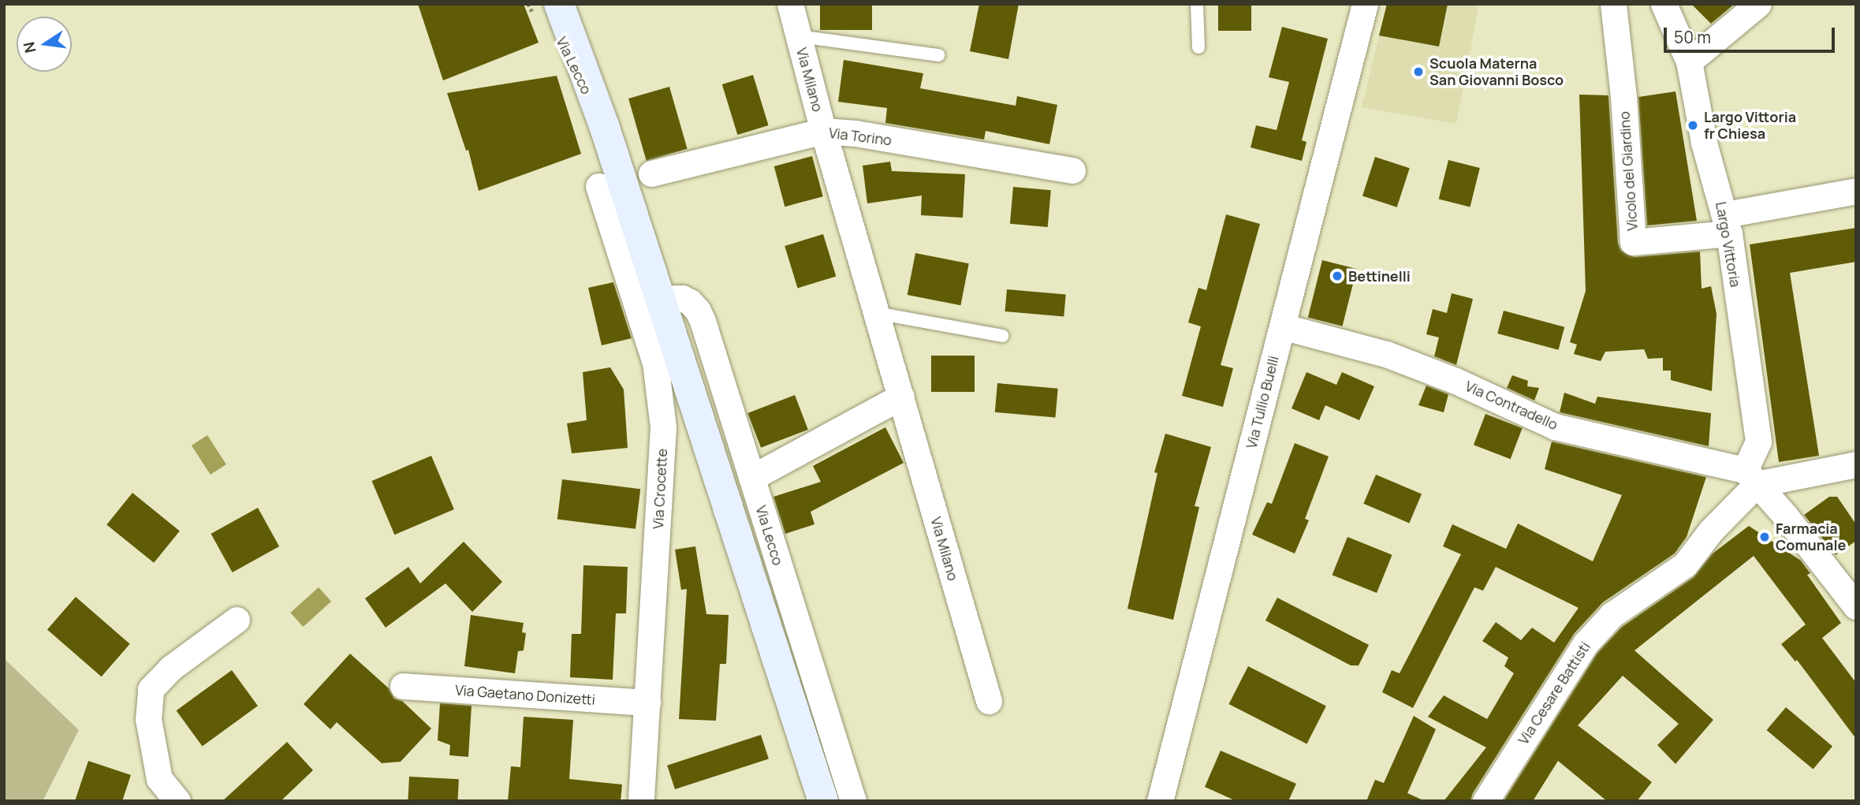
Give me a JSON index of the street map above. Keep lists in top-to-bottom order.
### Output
{
  "streets": {
    "main road": ["Via Lecco"],
    "street": [
      "Via Milano",
      "Via Torino",
      "Vicolo del Giardino",
      "Largo Vittoria",
      "Via Tullio Buelli",
      "Via Contradello",
      "Via Crocette",
      "Via Cesare Battisti",
      "Via Gaetano Donizetti"
    ]
  },
  "crossings": [
    ["Via Milano", "Via Torino"],
    ["Vicolo del Giardino", "Largo Vittoria"],
    ["Largo Vittoria", "Via Contradello"],
    ["Largo Vittoria", "Via Cesare Battisti"],
    ["Via Tullio Buelli", "Via Contradello"],
    ["Via Contradello", "Via Cesare Battisti"],
    ["Via Crocette", "Via Gaetano Donizetti"]
  ],
  "places": [
    "Scuola Materna San Giovanni Bosco",
    "Largo Vittoria fr Chiesa",
    "Bettinelli",
    "Farmacia Comunale"
  ],
  "scale_bar": "50 m",
  "north": "left"
}
